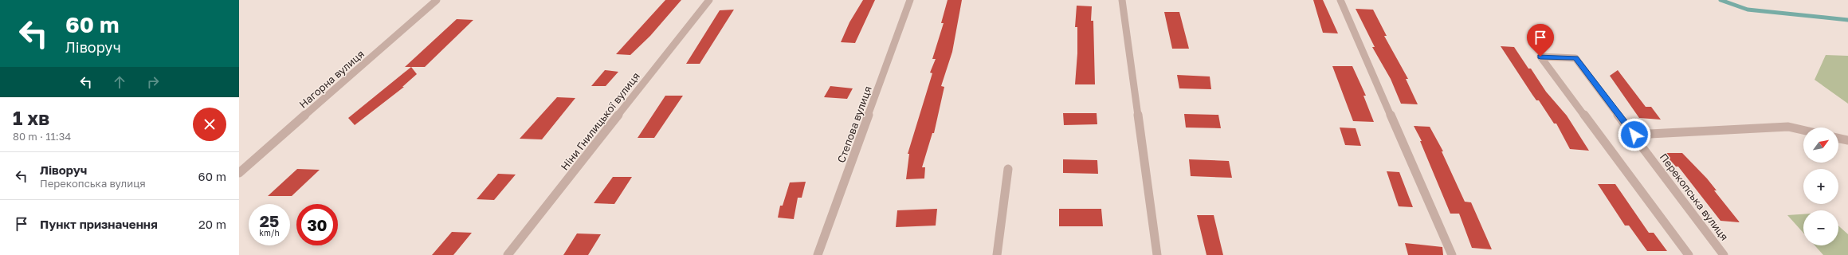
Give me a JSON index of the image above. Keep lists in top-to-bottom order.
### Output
{
  "streets": {
    "street": [
      "Нагорна вулиця",
      "Ніни Гнилицької вулиця",
      "Степова вулиця",
      "Перекопська вулиця"
    ]
  },
  "north": "top right",
  "page": {
    "turn": ["60 m", "Ліворуч"],
    "heading": ["1 хв", "80 m · 11:34"],
    "map_buttons": ["+", "−"],
    "list": [
      {
        "name": "Ліворуч",
        "note": "Перекопська вулиця",
        "value": "60 m"
      },
      {
        "name": "Пункт призначення",
        "value": "20 m"
      }
    ],
    "speed": "25 km/h",
    "limit": "30"
  }
}
